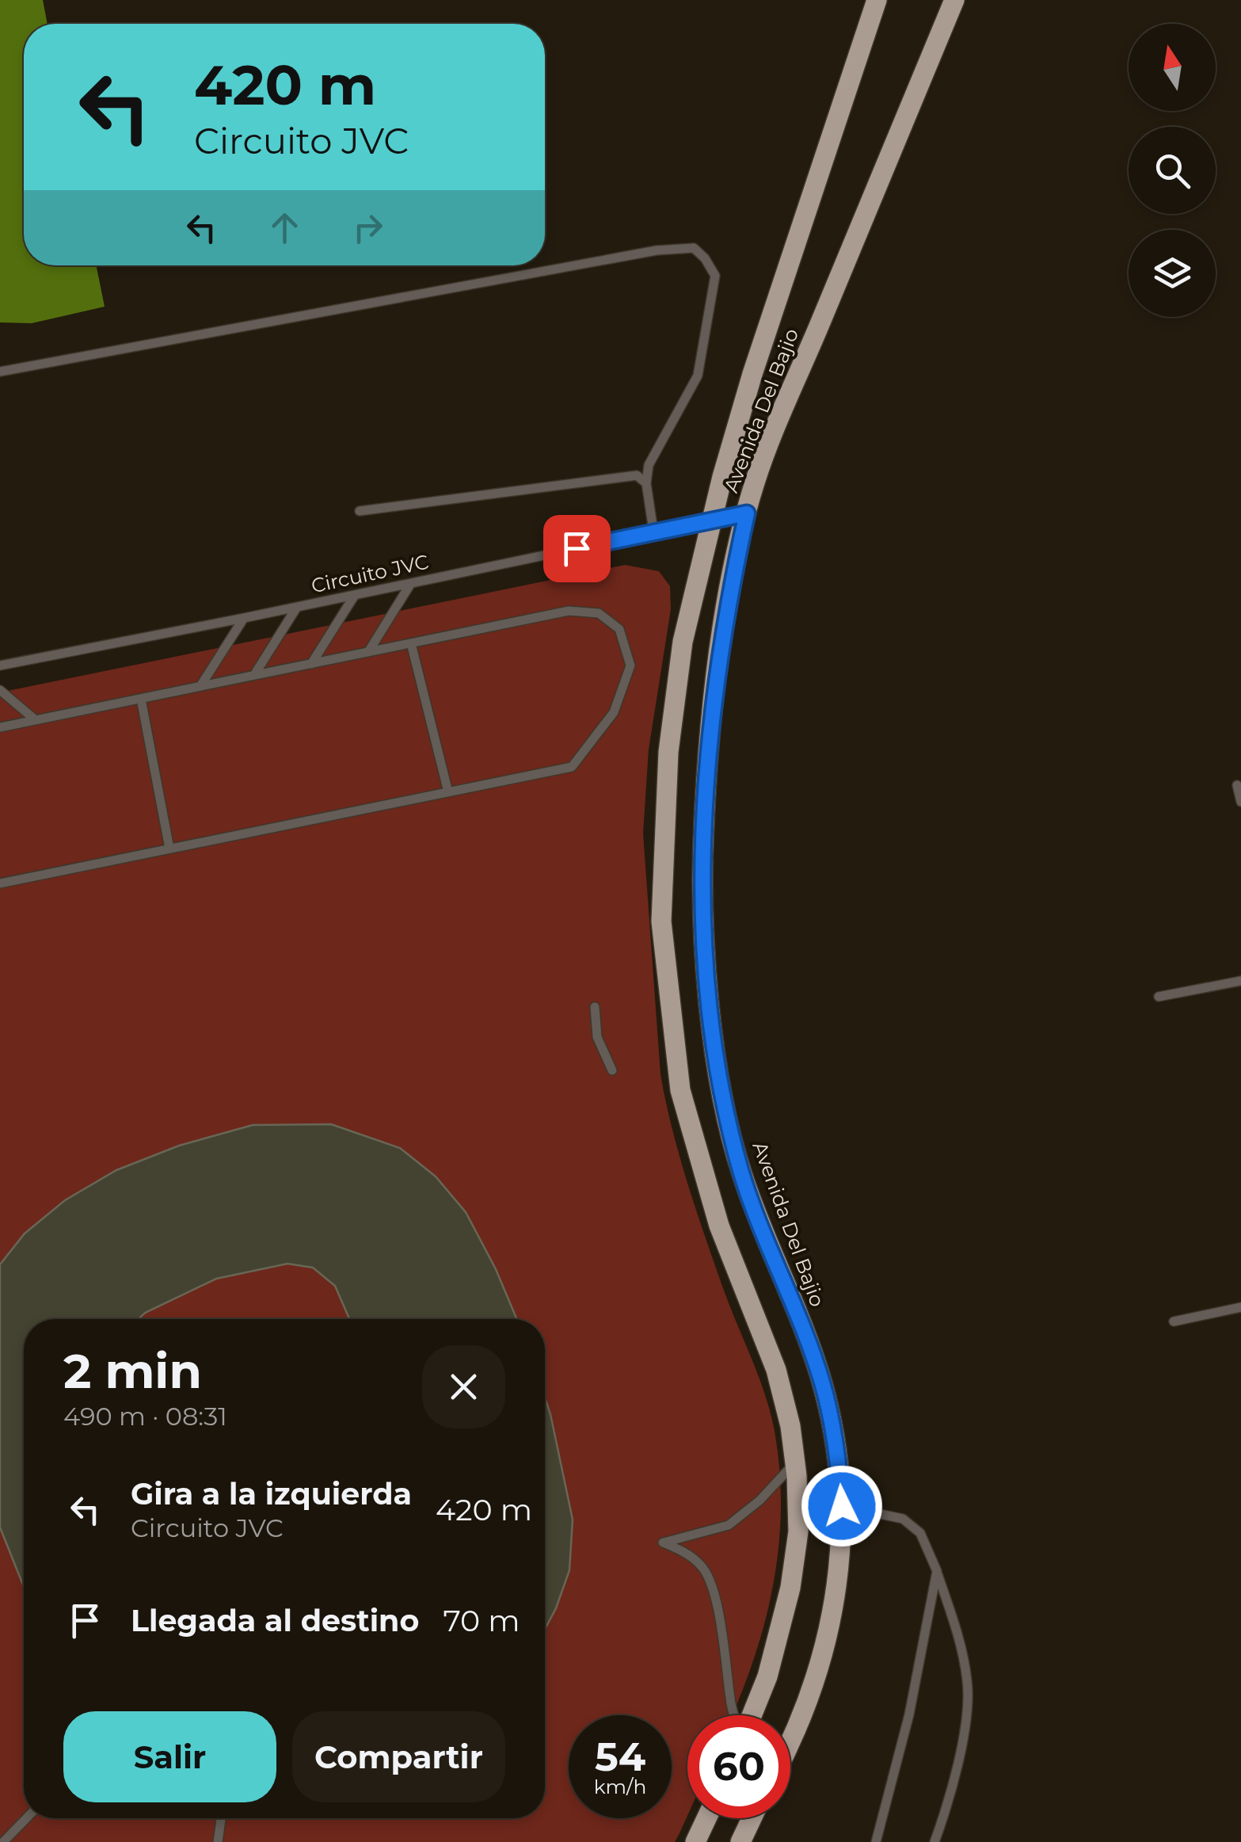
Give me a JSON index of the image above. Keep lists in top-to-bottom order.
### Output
{
  "streets": {
    "main road": ["Avenida Del Bajio"],
    "lane": ["Circuito JVC"]
  },
  "crossings": [
    ["Avenida Del Bajio", "Circuito JVC"]
  ],
  "north": "top",
  "page": {
    "turn": ["420 m", "Circuito JVC"],
    "heading": ["2 min", "490 m · 08:31"],
    "list": [
      {
        "name": "Gira a la izquierda",
        "note": "Circuito JVC",
        "value": "420 m"
      },
      {
        "name": "Llegada al destino",
        "value": "70 m"
      }
    ],
    "buttons": ["Salir", "Compartir"],
    "speed": "54 km/h",
    "limit": "60"
  }
}
